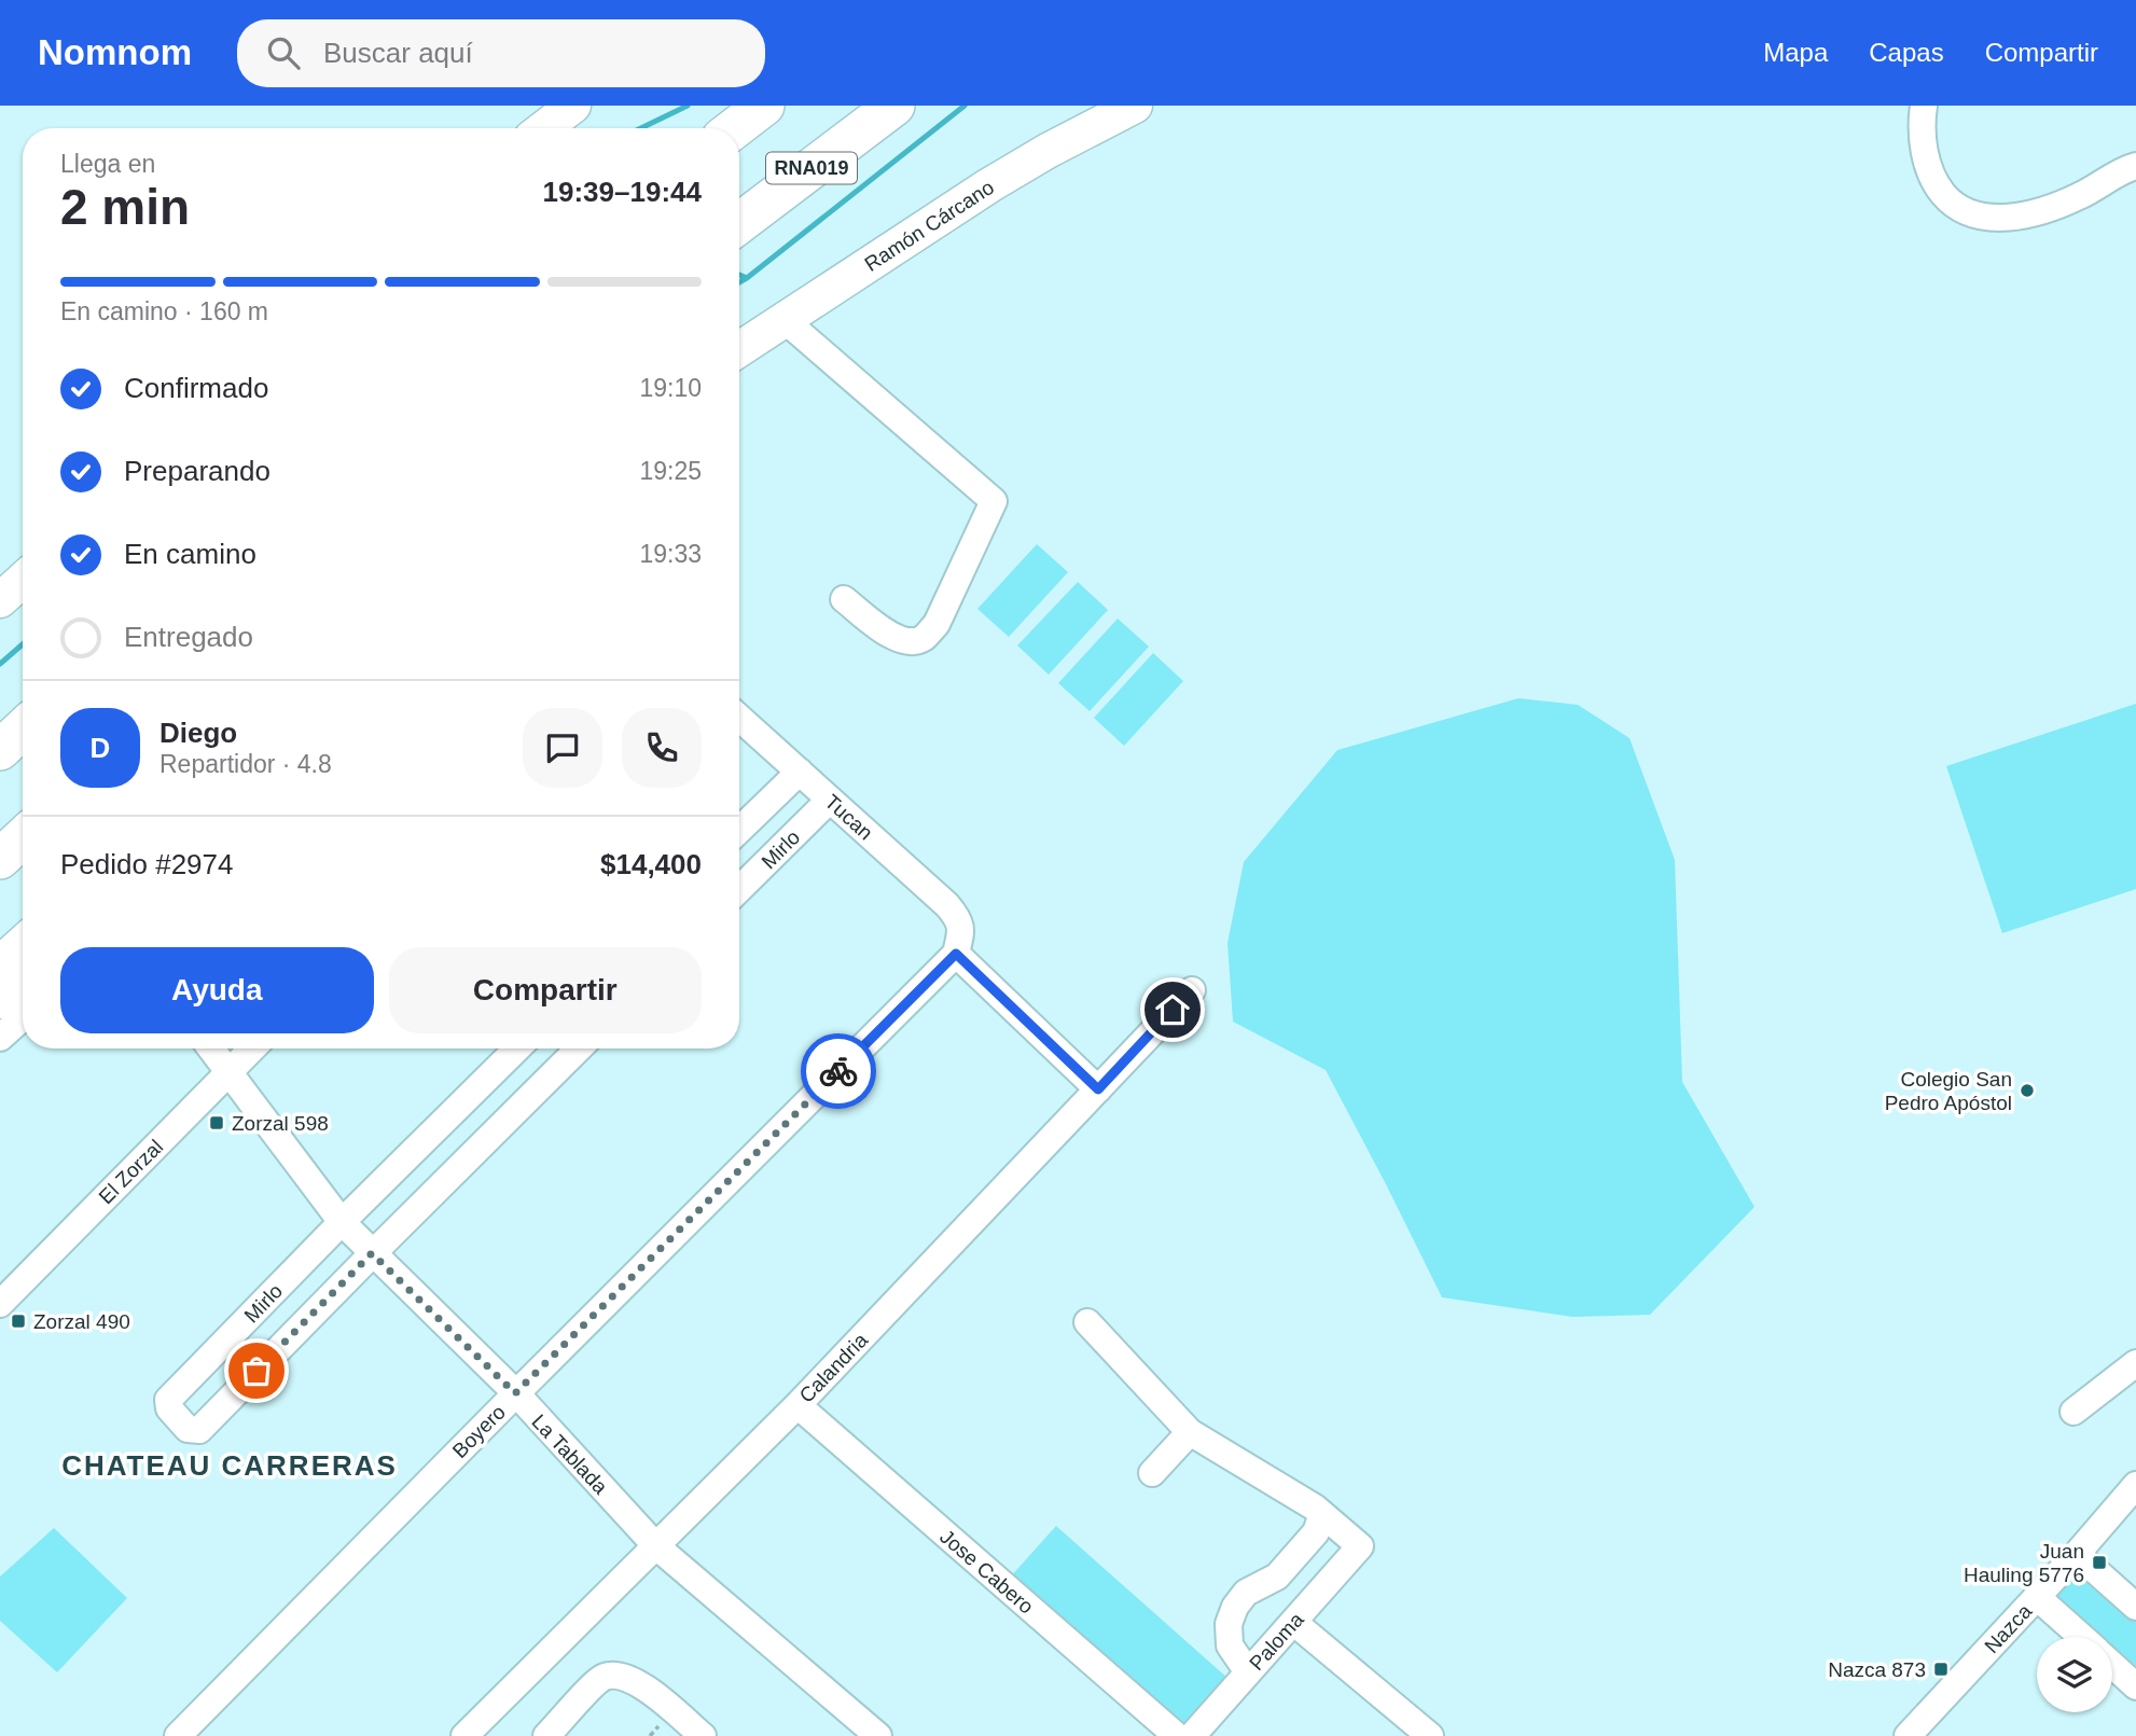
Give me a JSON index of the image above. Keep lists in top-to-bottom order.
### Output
{
  "streets": {
    "highway": ["RNA019"],
    "main road": ["Ramón Cárcano"],
    "street": [
      "Tucan",
      "Mirlo",
      "El Zorzal",
      "Calandria",
      "Boyero",
      "La Tablada",
      "Jose Cabero",
      "Nazca",
      "Paloma"
    ]
  },
  "crossings": [
    ["Tucan", "Mirlo"],
    ["Tucan", "Calandria"],
    ["Tucan", "Boyero"],
    ["Mirlo", "La Tablada"],
    ["El Zorzal", "La Tablada"],
    ["Calandria", "La Tablada"],
    ["Calandria", "Jose Cabero"],
    ["Boyero", "La Tablada"]
  ],
  "districts": ["CHATEAU CARRERAS"],
  "places": {
    "other": ["Colegio San Pedro Apóstol"],
    "transit": [
      "Zorzal 598",
      "Zorzal 490",
      "Juan Hauling 5776",
      "Nazca 873"
    ]
  },
  "page": {
    "header": "Nomnom",
    "search": "Buscar aquí",
    "nav": ["Mapa", "Capas", "Compartir"],
    "heading": ["2 min", "Llega en", "19:39–19:44"],
    "panel": [
      "Diego",
      "Repartidor · 4.8",
      "Pedido #2974",
      "$14,400"
    ],
    "bar": "En camino · 160 m",
    "list": [
      ["Confirmado", "19:10"],
      ["Preparando", "19:25"],
      ["En camino", "19:33"],
      "Entregado"
    ],
    "round": "D",
    "buttons": ["Ayuda", "Compartir"]
  }
}
